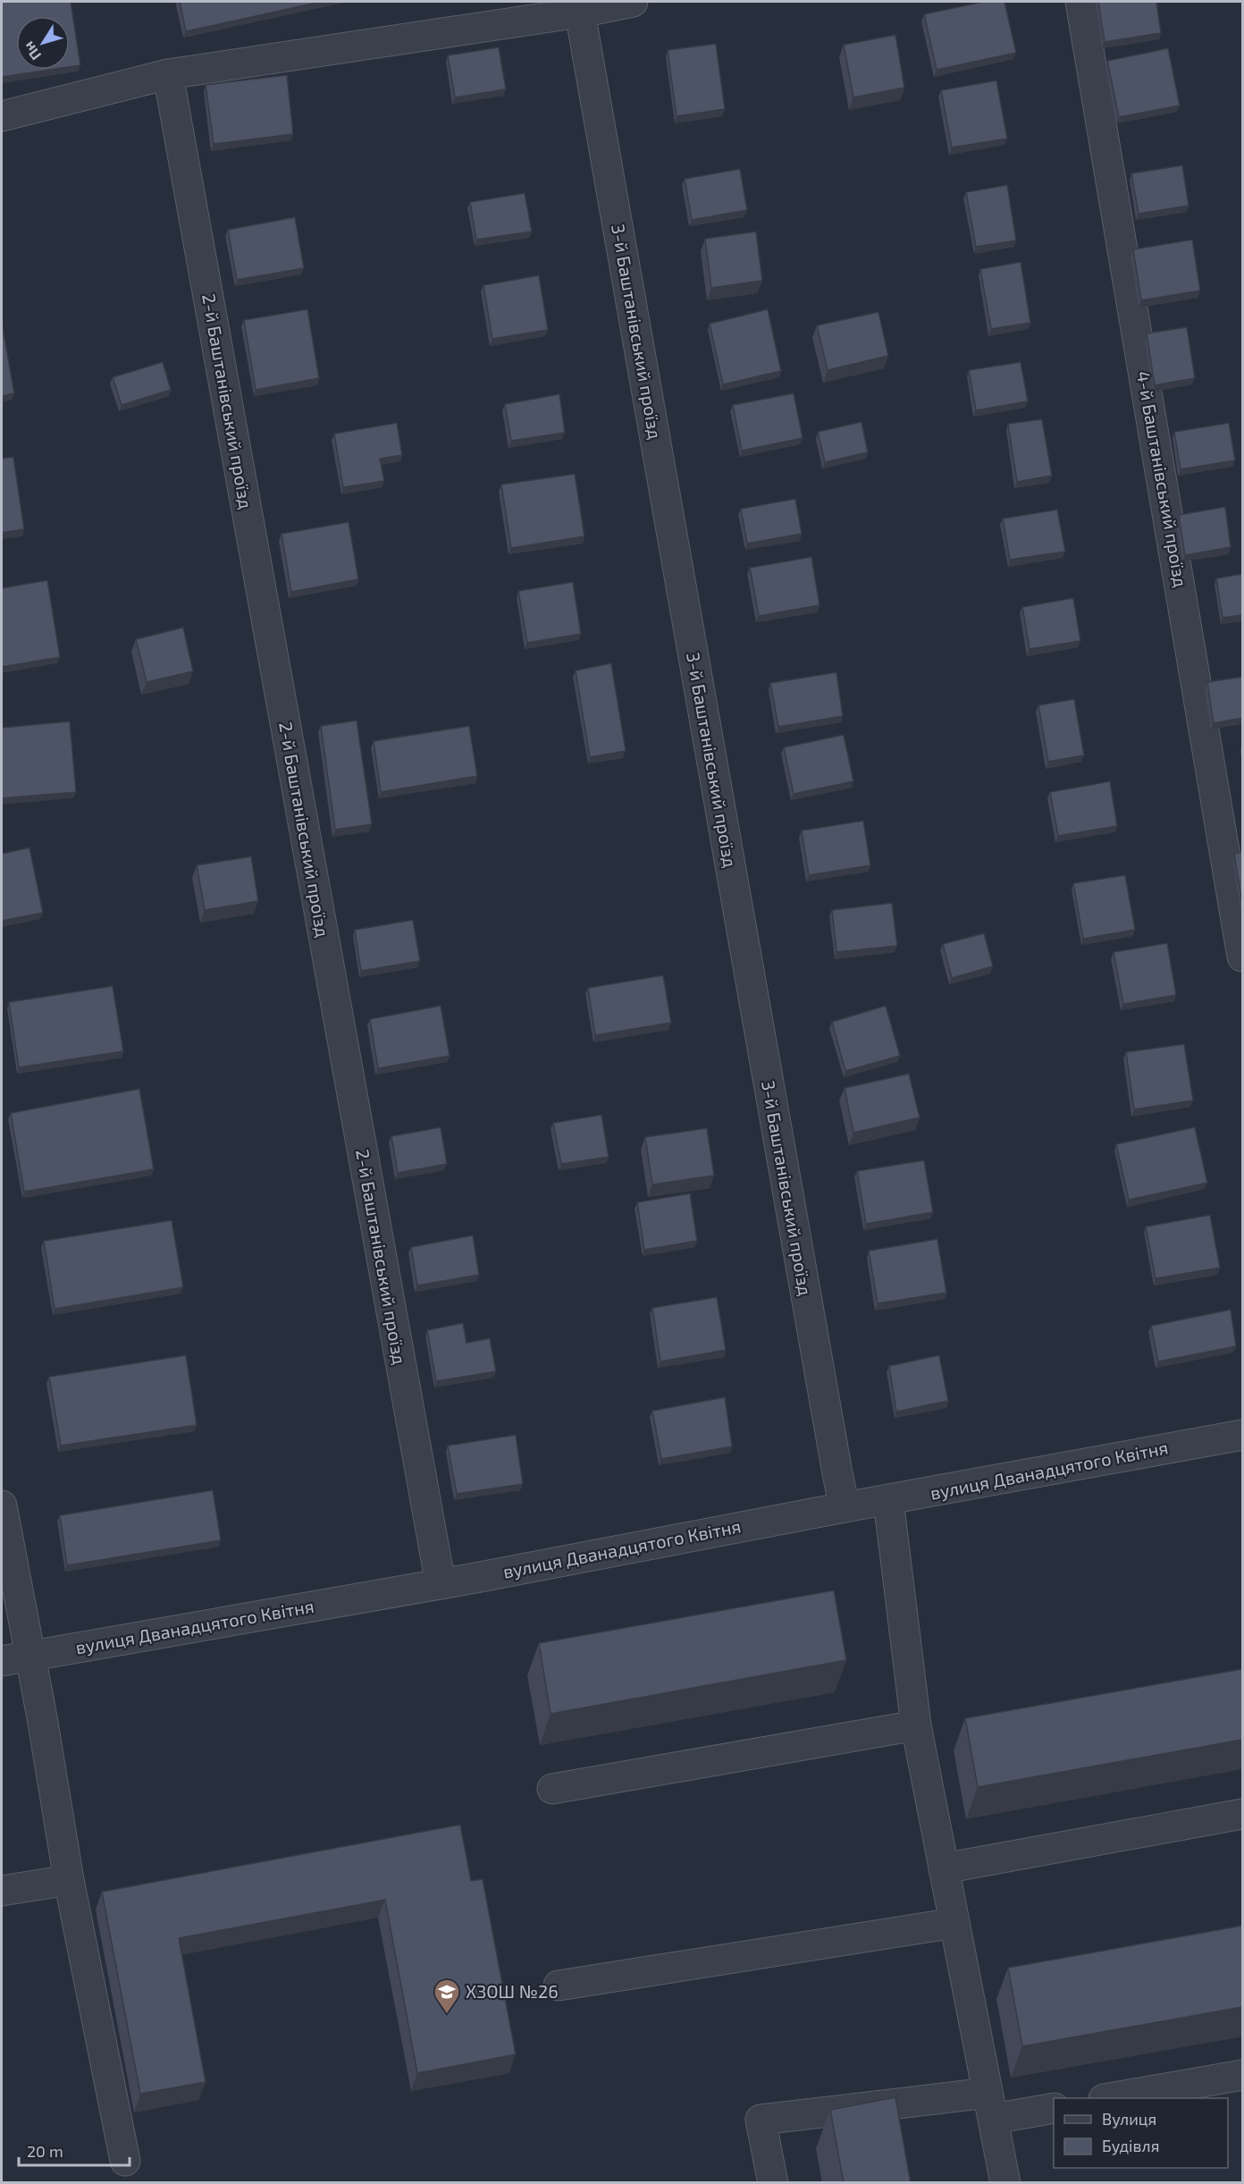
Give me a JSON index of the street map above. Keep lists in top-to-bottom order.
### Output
{
  "streets": {
    "street": [
      "3-й Баштанівський проїзд",
      "2-й Баштанівський проїзд",
      "4-й Баштанівський проїзд",
      "вулиця Дванадцятого Квітня"
    ]
  },
  "crossings": [
    ["3-й Баштанівський проїзд", "вулиця Дванадцятого Квітня"],
    ["2-й Баштанівський проїзд", "вулиця Дванадцятого Квітня"]
  ],
  "places": {
    "school or university": ["ХЗОШ №26"]
  },
  "legend": ["Вулиця", "Будівля"],
  "scale_bar": "20 m",
  "north": "bottom left"
}
